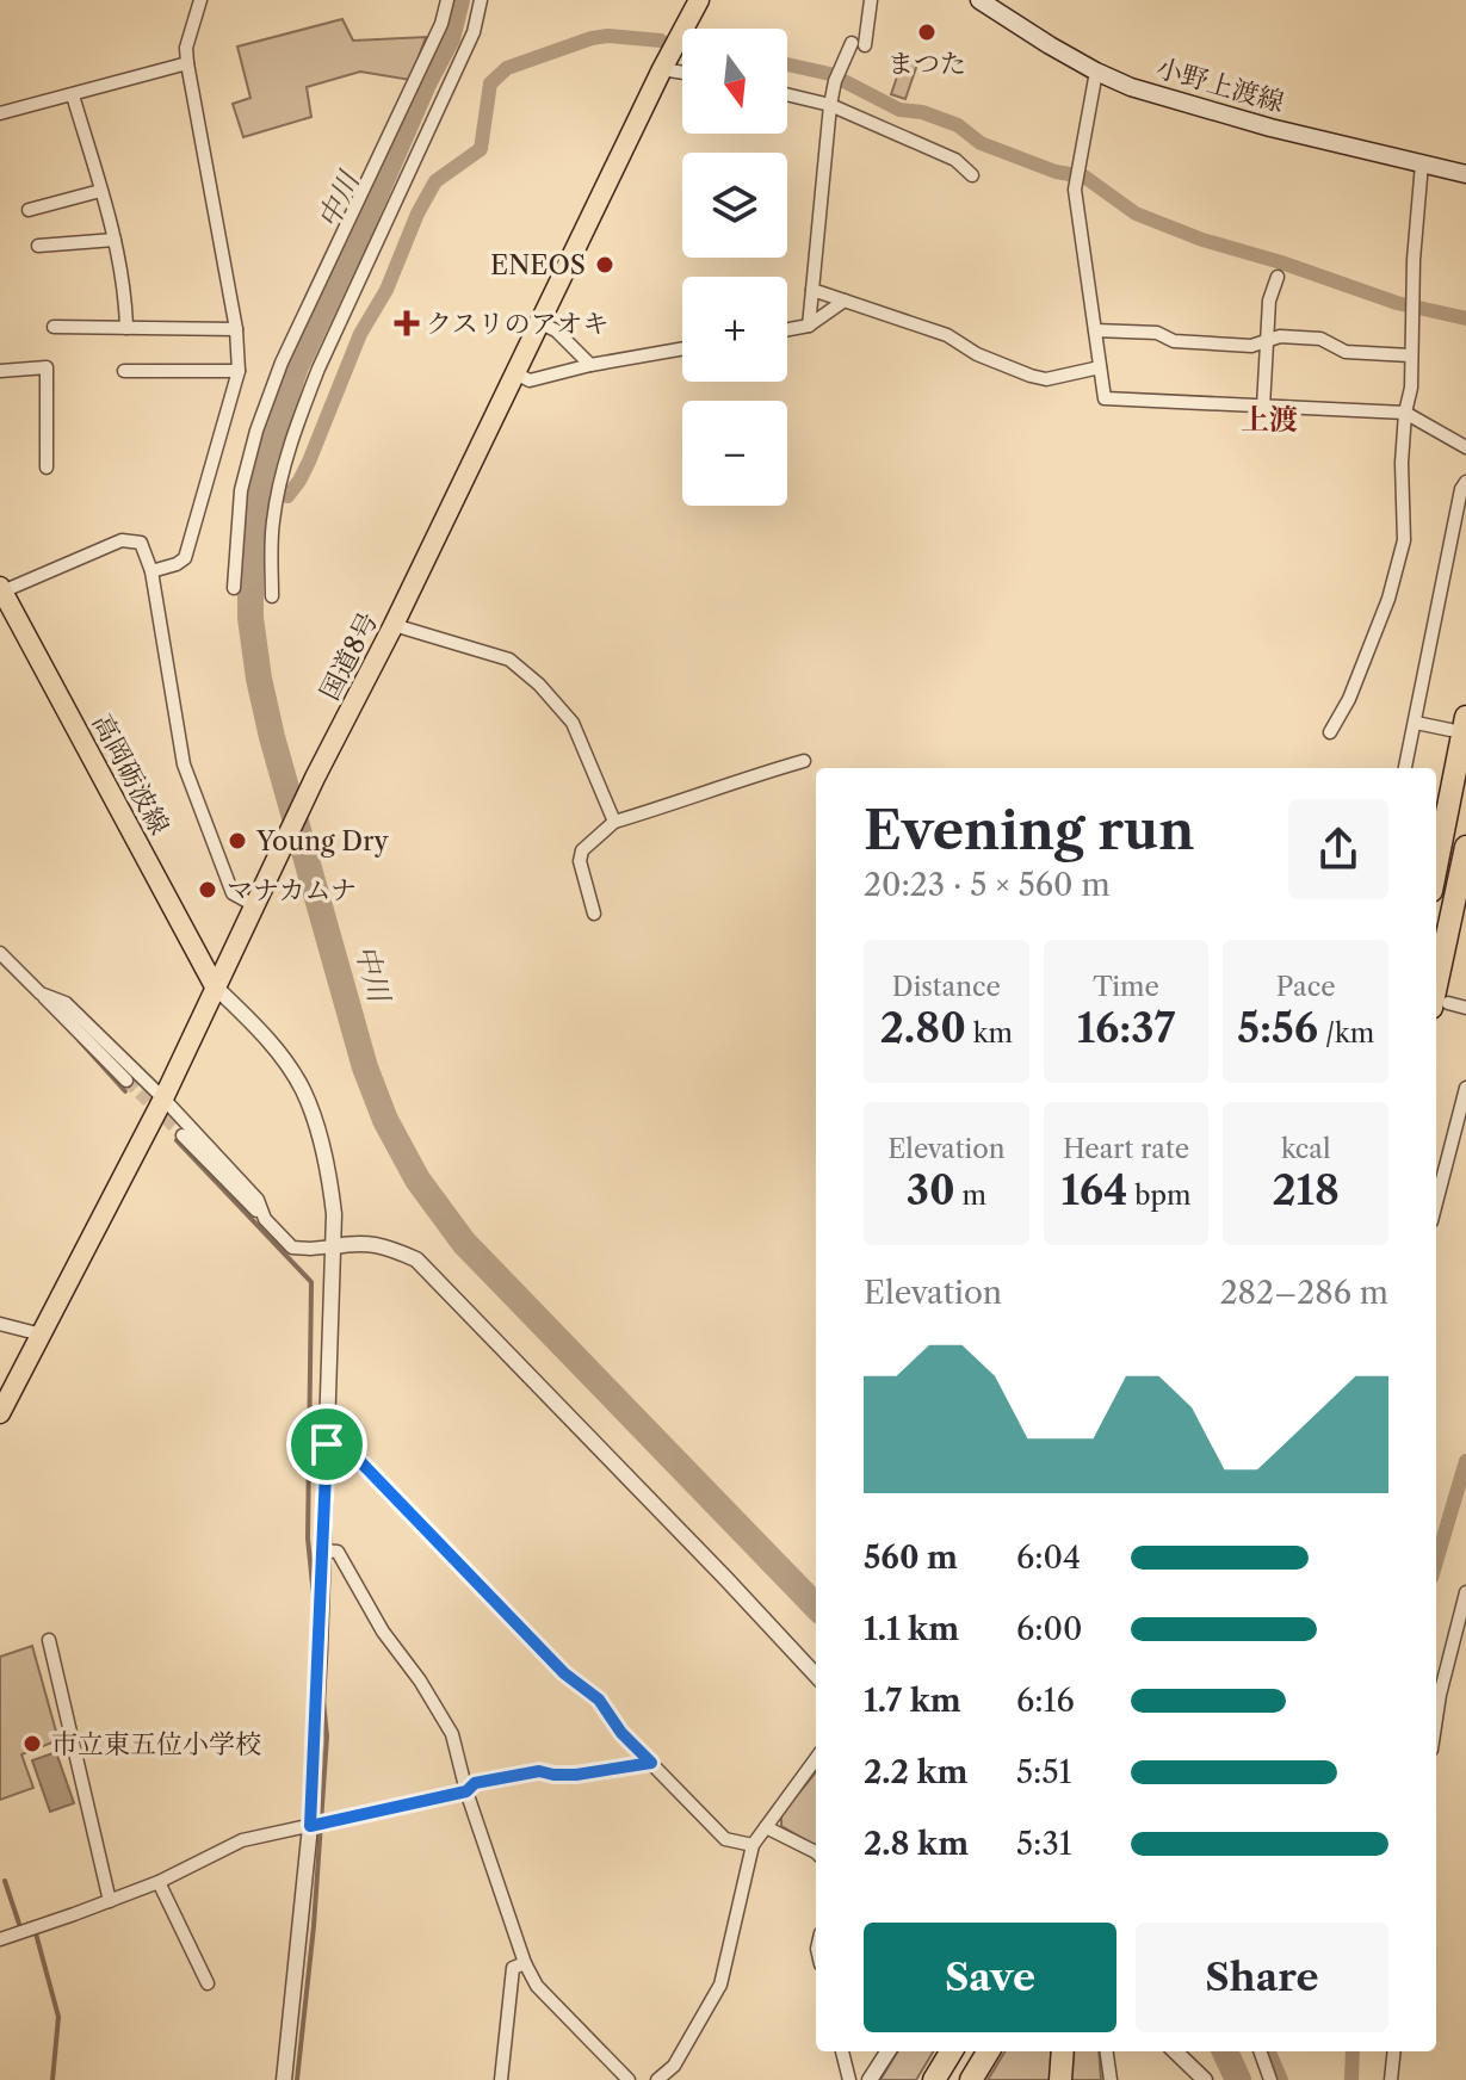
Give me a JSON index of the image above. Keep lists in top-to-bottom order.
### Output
{
  "streets": {
    "main road": ["小野上渡線", "国道8号", "高岡砺波線"]
  },
  "crossings": [
    ["国道8号", "高岡砺波線"]
  ],
  "districts": ["上渡"],
  "water": ["中川"],
  "places": {
    "other": [
      "まつた",
      "ENEOS",
      "Young Dry",
      "マナカムナ",
      "市立東五位小学校"
    ],
    "health": ["クスリのアオキ"]
  },
  "north": "bottom",
  "page": {
    "map_buttons": ["+", "−"],
    "heading": ["Evening run", "20:23 · 5 × 560 m"],
    "stats": [
      ["Distance", "2.80 km"],
      ["Time", "16:37"],
      ["Pace", "5:56 /km"],
      ["Elevation", "30 m"],
      ["Heart rate", "164 bpm"],
      ["kcal", "218"]
    ],
    "chart": ["Elevation", "282–286 m"],
    "list": [
      {
        "name": "560 m",
        "note": "6:04"
      },
      {
        "name": "1.1 km",
        "note": "6:00"
      },
      {
        "name": "1.7 km",
        "note": "6:16"
      },
      {
        "name": "2.2 km",
        "note": "5:51"
      },
      {
        "name": "2.8 km",
        "note": "5:31"
      }
    ],
    "buttons": ["Save", "Share"]
  }
}
